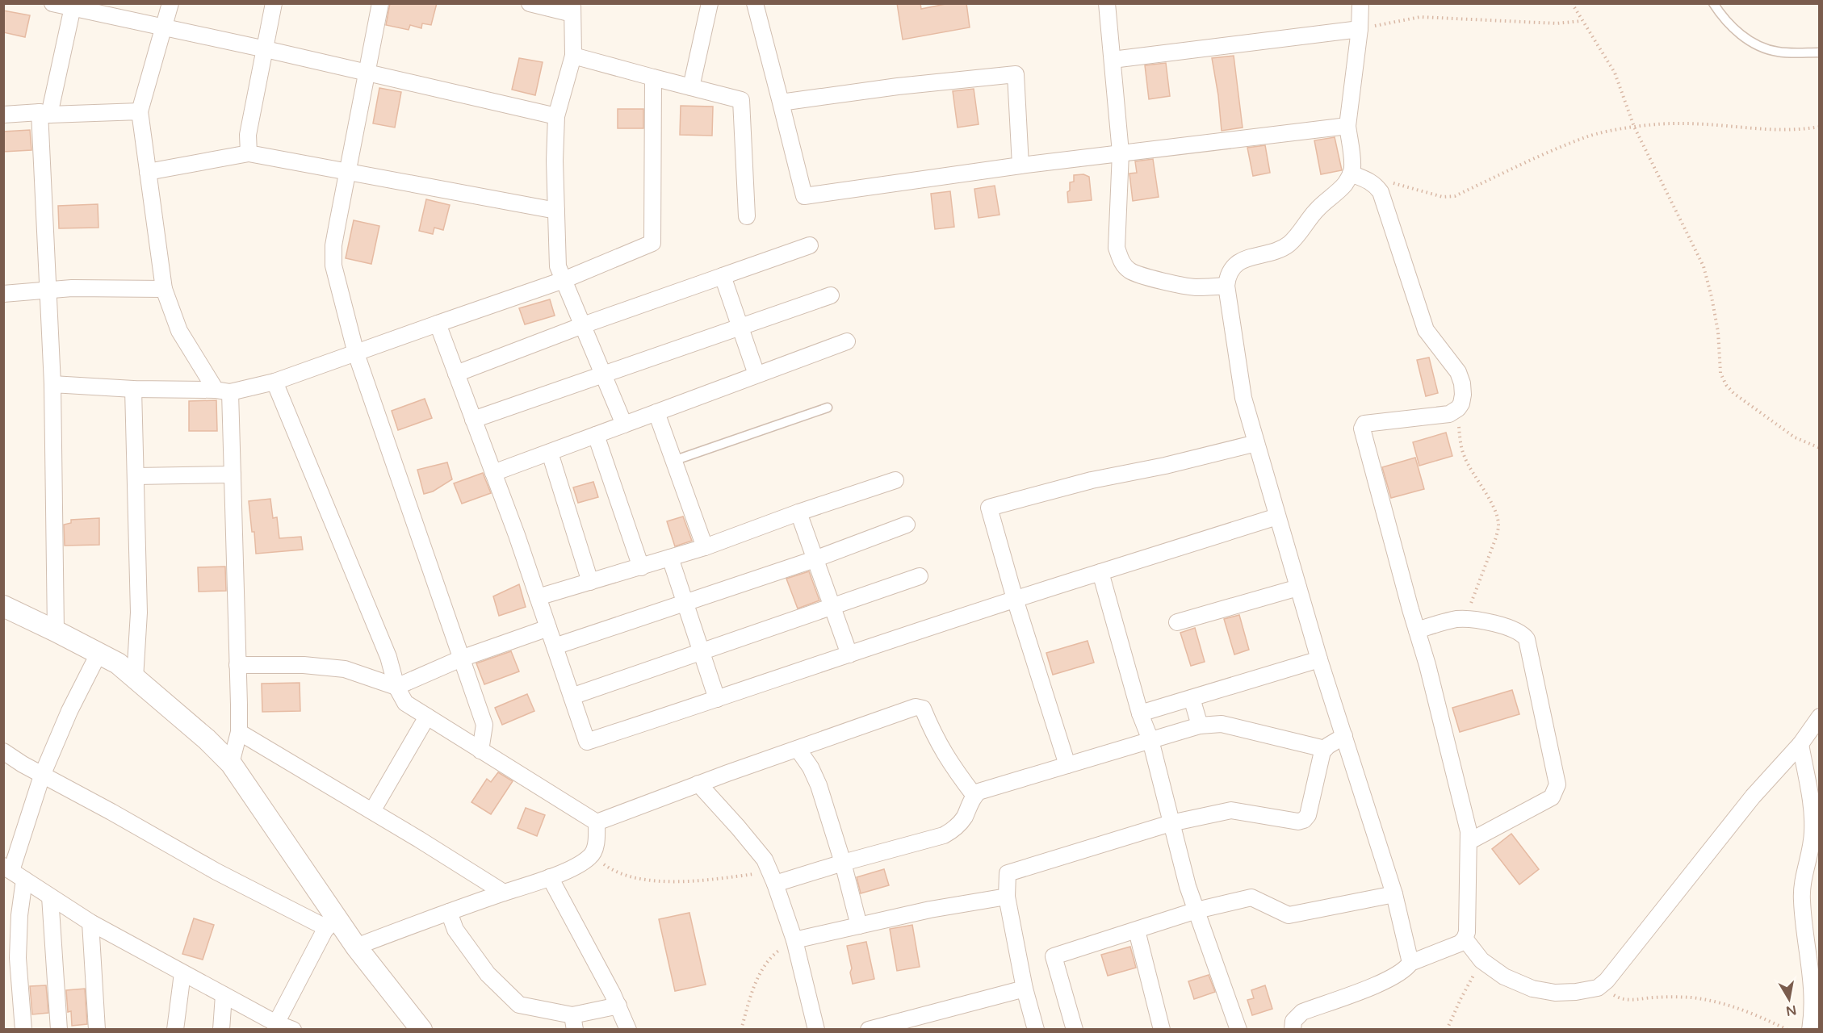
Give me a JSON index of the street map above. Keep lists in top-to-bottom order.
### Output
{
  "north": "bottom"
}
